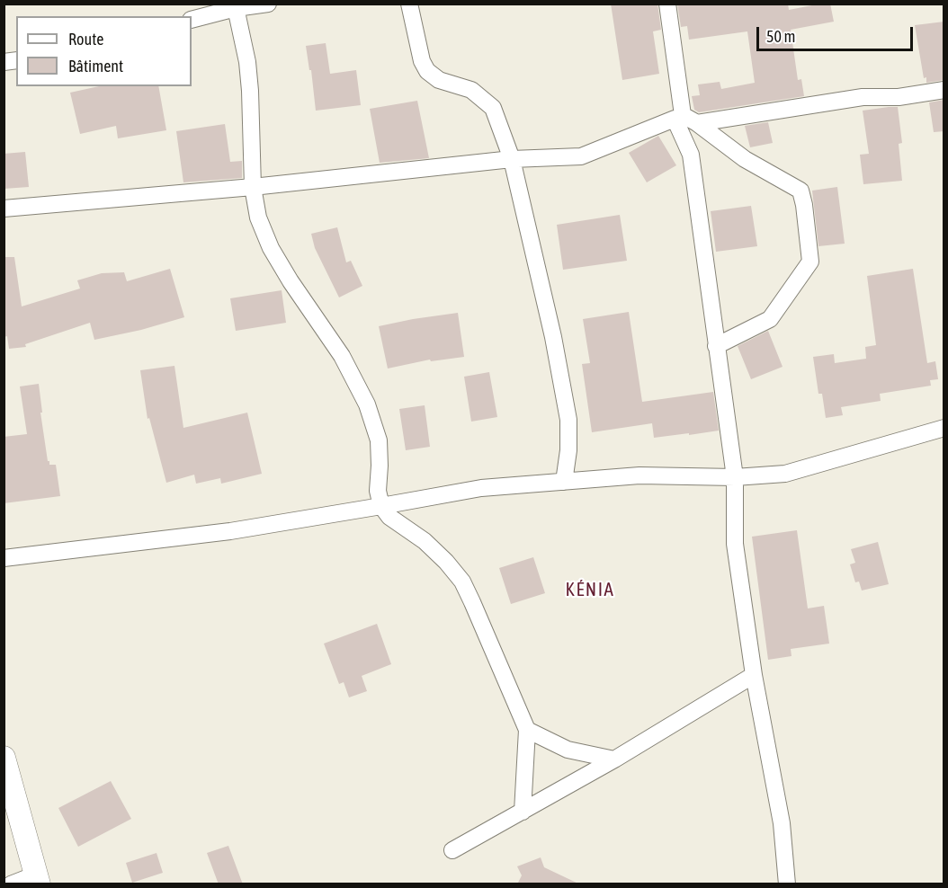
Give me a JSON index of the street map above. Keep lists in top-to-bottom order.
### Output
{
  "districts": ["KÉNIA"],
  "legend": ["Route", "Bâtiment"],
  "scale_bar": "50 m"
}
